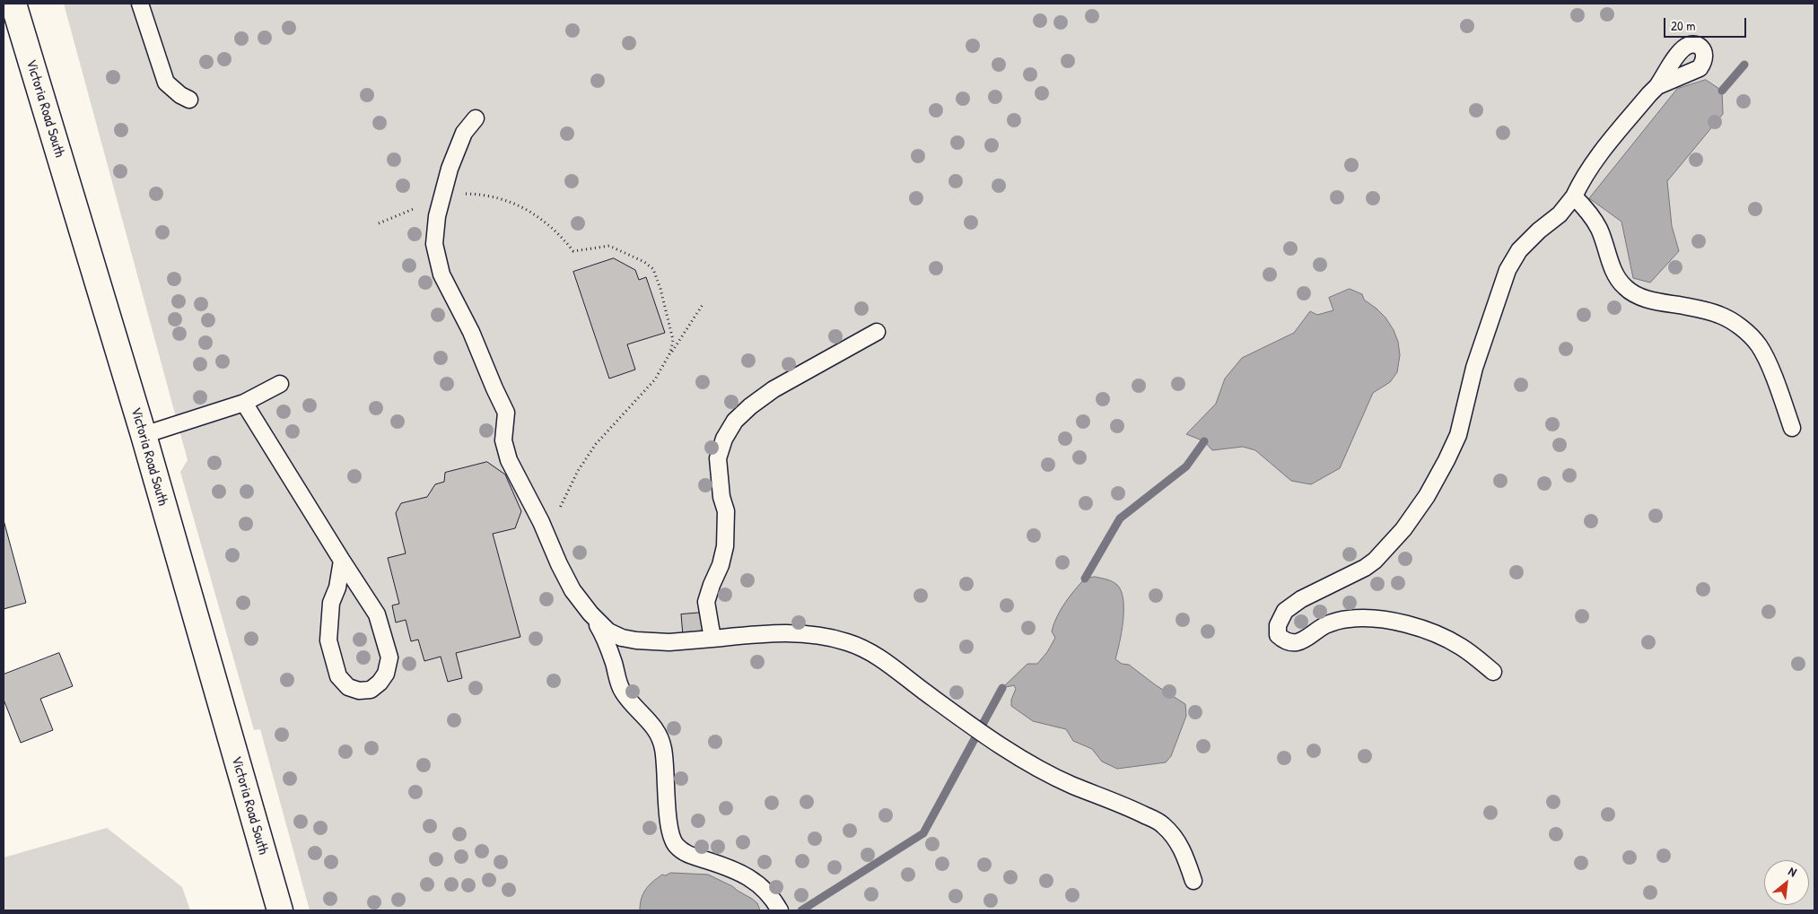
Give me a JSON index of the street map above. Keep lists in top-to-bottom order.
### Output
{
  "streets": {
    "main road": ["Victoria Road South"]
  },
  "scale_bar": "20 m",
  "north": "top right"
}
